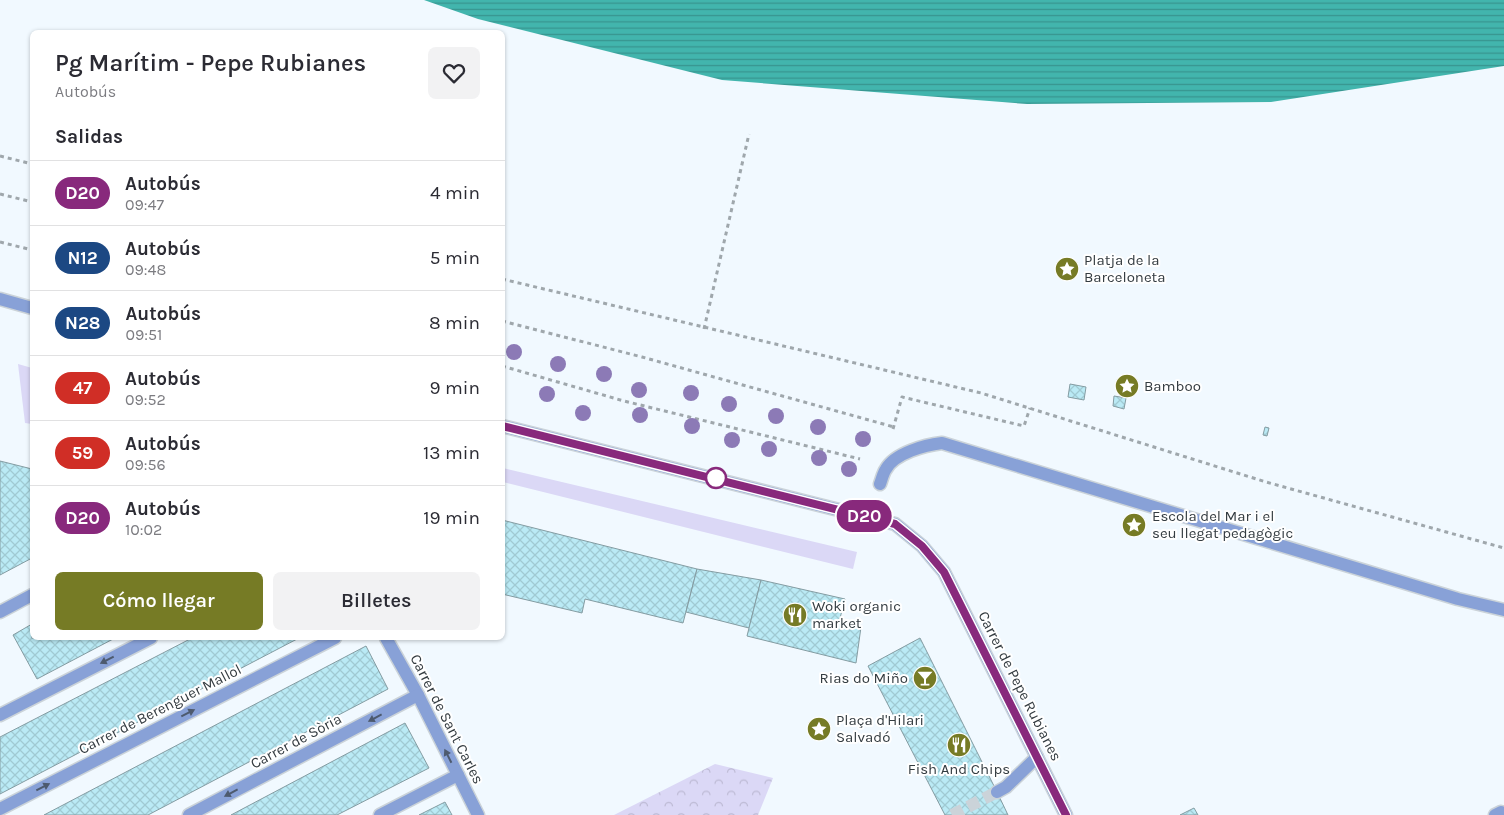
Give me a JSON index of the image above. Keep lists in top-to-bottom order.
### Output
{
  "streets": {
    "street": [
      "Carrer de Pepe Rubianes",
      "Carrer de Berenguer Mallol",
      "Carrer de Sant Carles",
      "Carrer de Sòria"
    ]
  },
  "crossings": [
    ["Carrer de Sant Carles", "Carrer de Sòria"]
  ],
  "one_way": ["Carrer de Sant Carles"],
  "places": {
    "place": [
      "Platja de la Barceloneta",
      "Bamboo",
      "Escola del Mar i el seu llegat pedagògic",
      "Plaça d'Hilari Salvadó"
    ],
    "restaurant": ["Woki organic market", "Fish And Chips"],
    "bar": ["Rias do Miño"]
  },
  "lines": ["bus line D20"],
  "page": {
    "on_map": "D20",
    "heading": [
      ["Pg Marítim - Pepe Rubianes", "Autobús"],
      "Salidas"
    ],
    "list": [
      {
        "mark": "D20",
        "name": "Autobús",
        "note": "09:47",
        "value": "4 min"
      },
      {
        "mark": "N12",
        "name": "Autobús",
        "note": "09:48",
        "value": "5 min"
      },
      {
        "mark": "N28",
        "name": "Autobús",
        "note": "09:51",
        "value": "8 min"
      },
      {
        "mark": "47",
        "name": "Autobús",
        "note": "09:52",
        "value": "9 min"
      },
      {
        "mark": "59",
        "name": "Autobús",
        "note": "09:56",
        "value": "13 min"
      },
      {
        "mark": "D20",
        "name": "Autobús",
        "note": "10:02",
        "value": "19 min"
      }
    ],
    "buttons": ["Cómo llegar", "Billetes"]
  }
}
